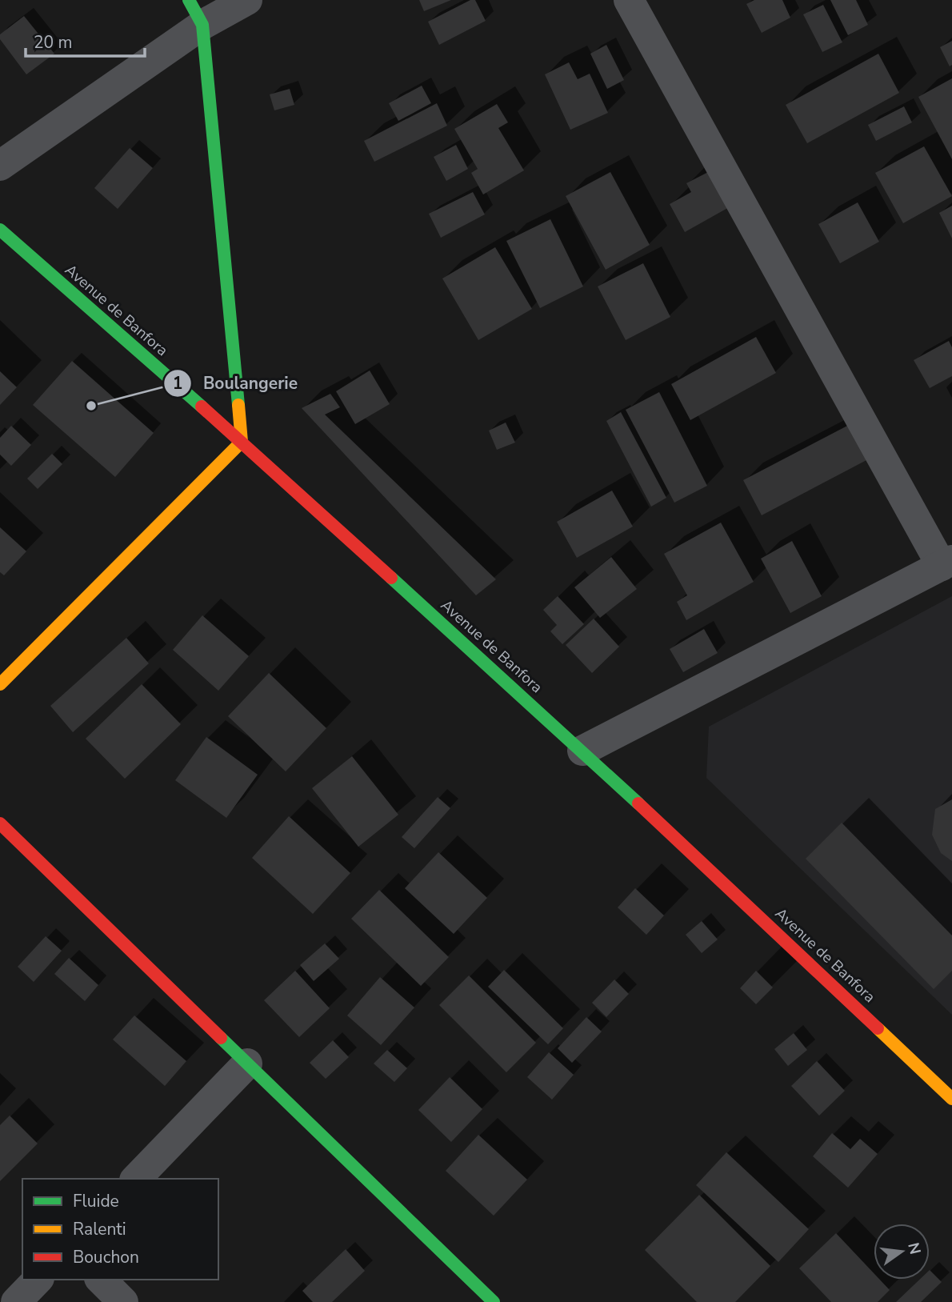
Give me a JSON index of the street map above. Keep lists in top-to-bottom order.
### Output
{
  "streets": {
    "street": ["Avenue de Banfora"]
  },
  "places": ["Boulangerie"],
  "legend": ["Fluide", "Ralenti", "Bouchon"],
  "scale_bar": "20 m",
  "north": "right"
}
